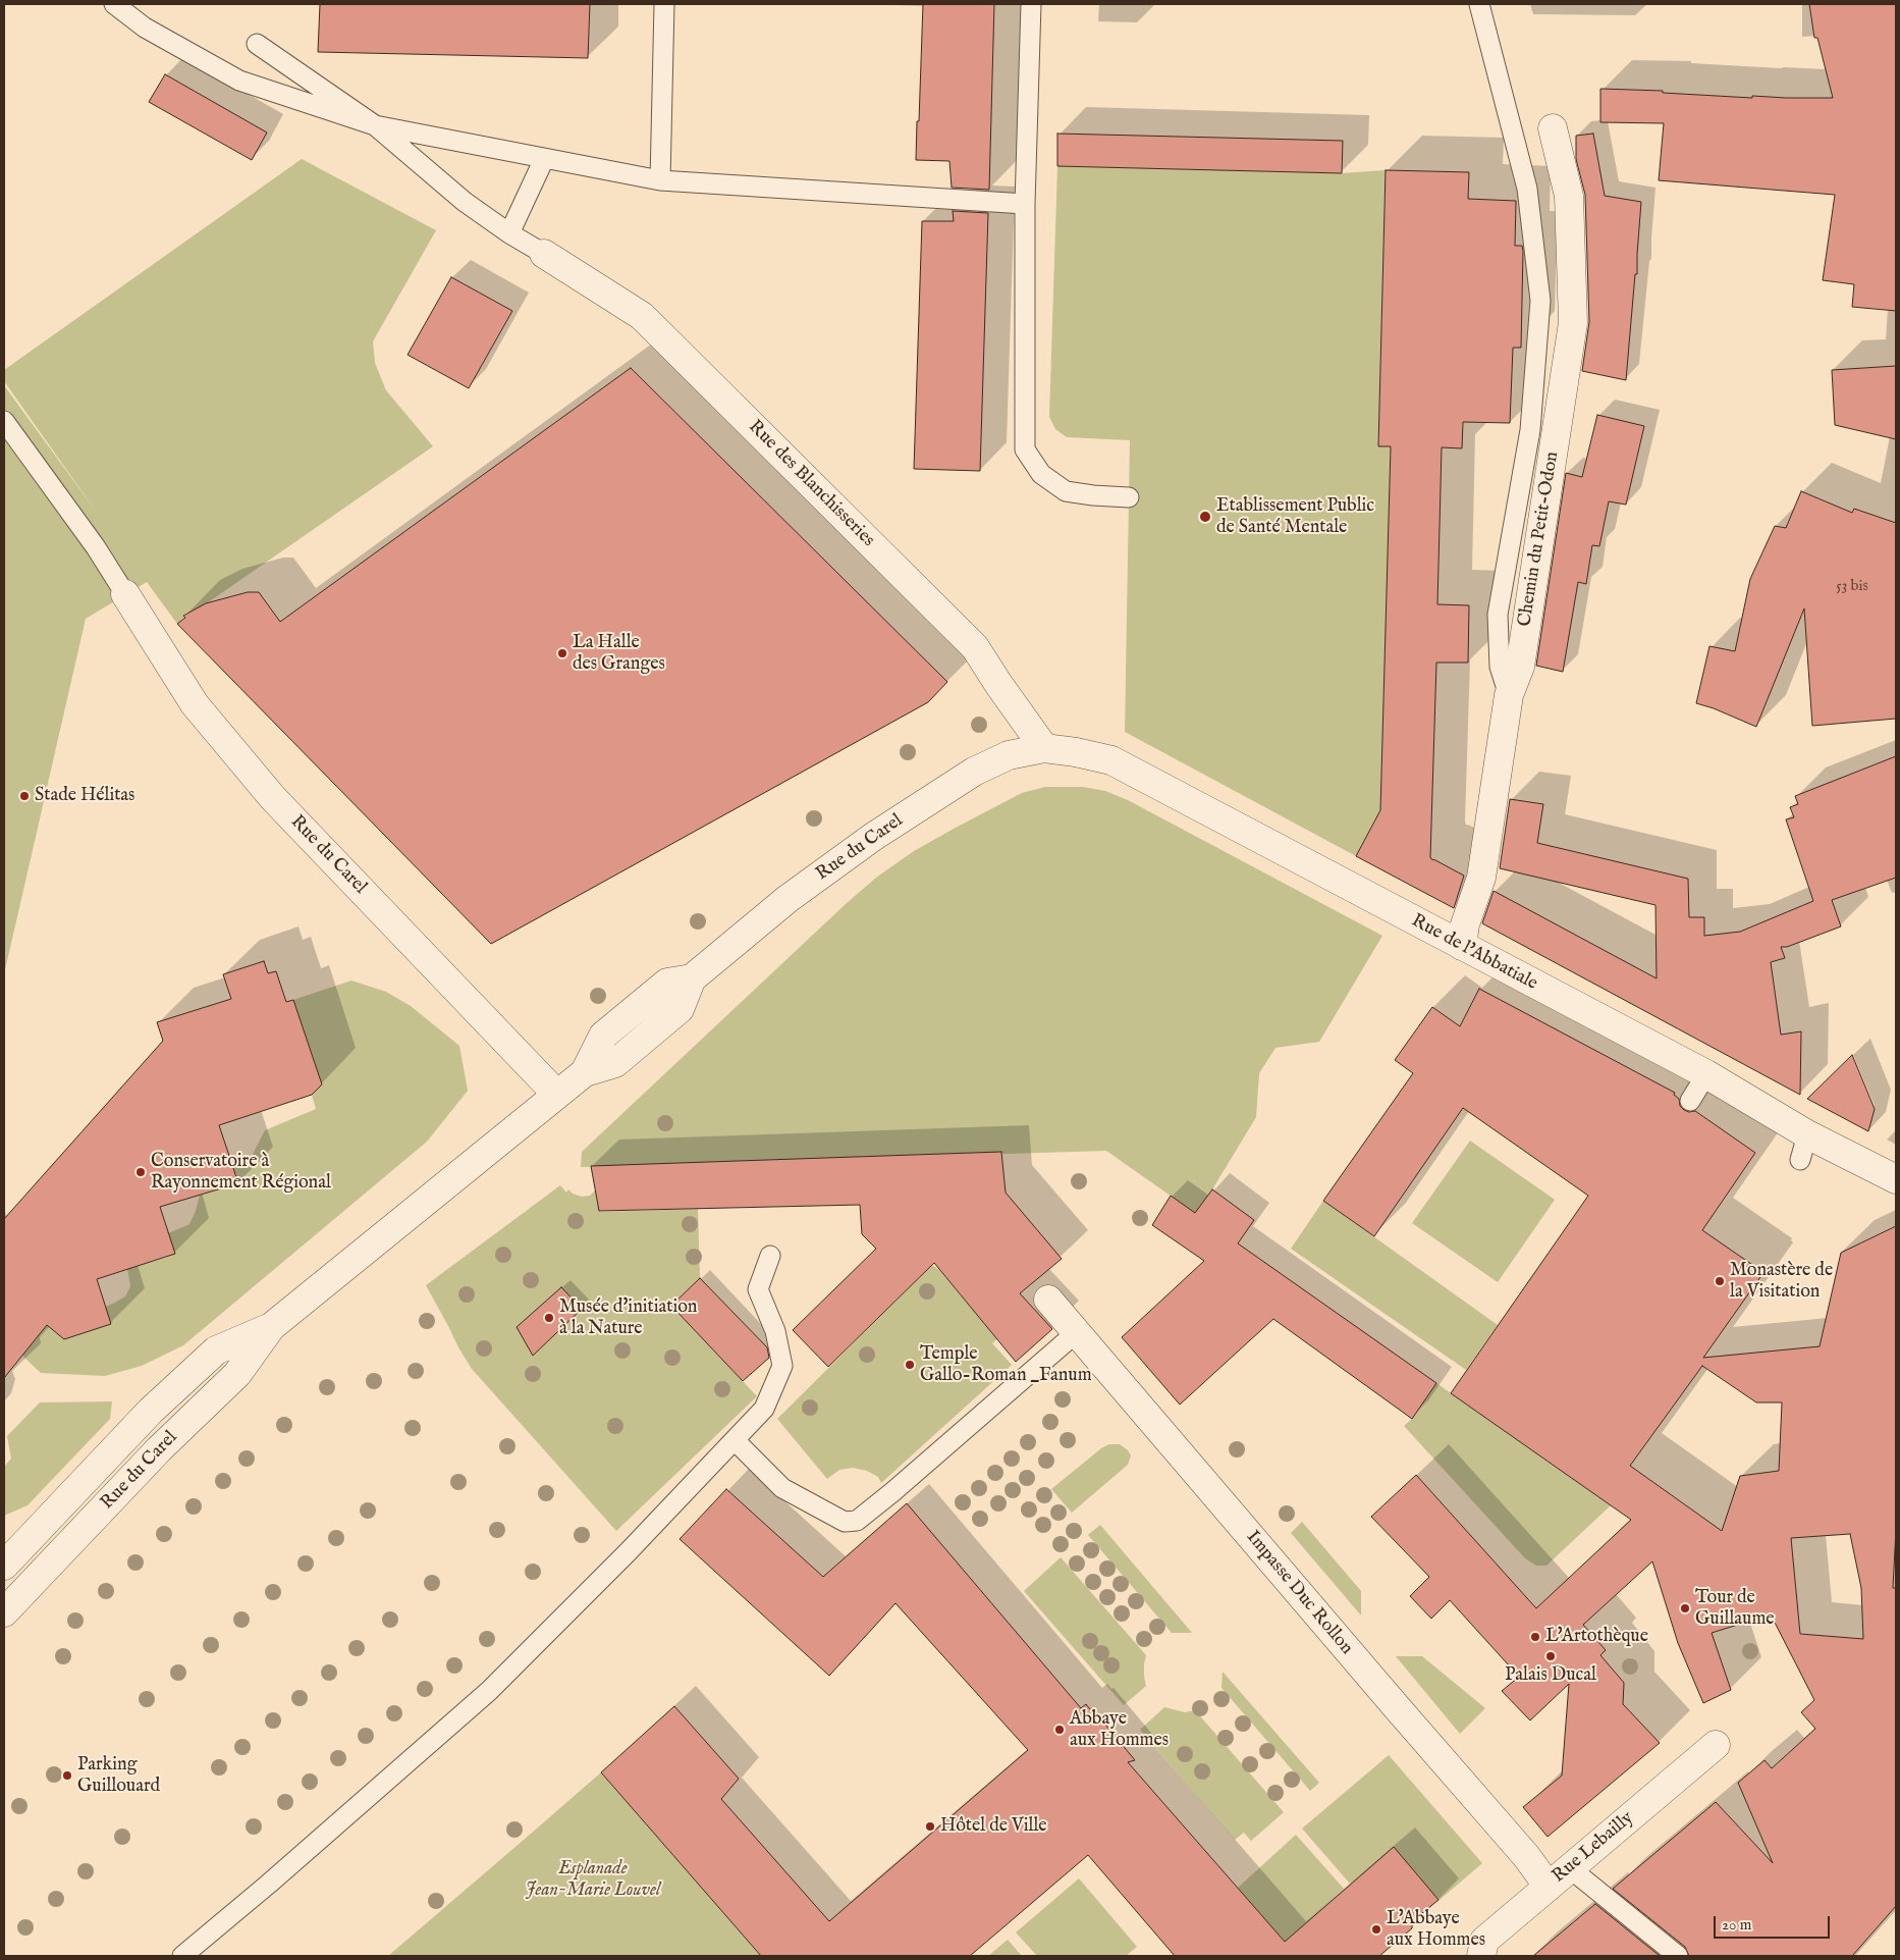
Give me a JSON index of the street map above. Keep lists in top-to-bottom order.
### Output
{
  "streets": {
    "street": [
      "Rue des Blanchisseries",
      "Chemin du Petit-Odon",
      "Rue du Carel",
      "Rue de l'Abbatiale",
      "Impasse Duc Rollon",
      "Rue Lebailly"
    ]
  },
  "crossings": [
    ["Rue des Blanchisseries", "Rue du Carel"],
    ["Rue des Blanchisseries", "Rue de l'Abbatiale"],
    ["Chemin du Petit-Odon", "Rue de l'Abbatiale"],
    ["Rue du Carel", "Rue de l'Abbatiale"],
    ["Impasse Duc Rollon", "Rue Lebailly"]
  ],
  "parks": ["Esplanade Jean-Marie Louvel"],
  "places": [
    "Etablissement Public de Santé Mentale",
    "La Halle des Granges",
    "Stade Hélitas",
    "Conservatoire à Rayonnement Régional",
    "Monastère de la Visitation",
    "Musée d'initiation à la Nature",
    "Temple Gallo-Roman _Fanum",
    "Tour de Guillaume",
    "L'Artothèque",
    "Palais Ducal",
    "Abbaye aux Hommes",
    "Parking Guillouard",
    "Hôtel de Ville",
    "L'Abbaye aux Hommes"
  ],
  "house_numbers": ["53 bis"],
  "scale_bar": "20 m"
}
